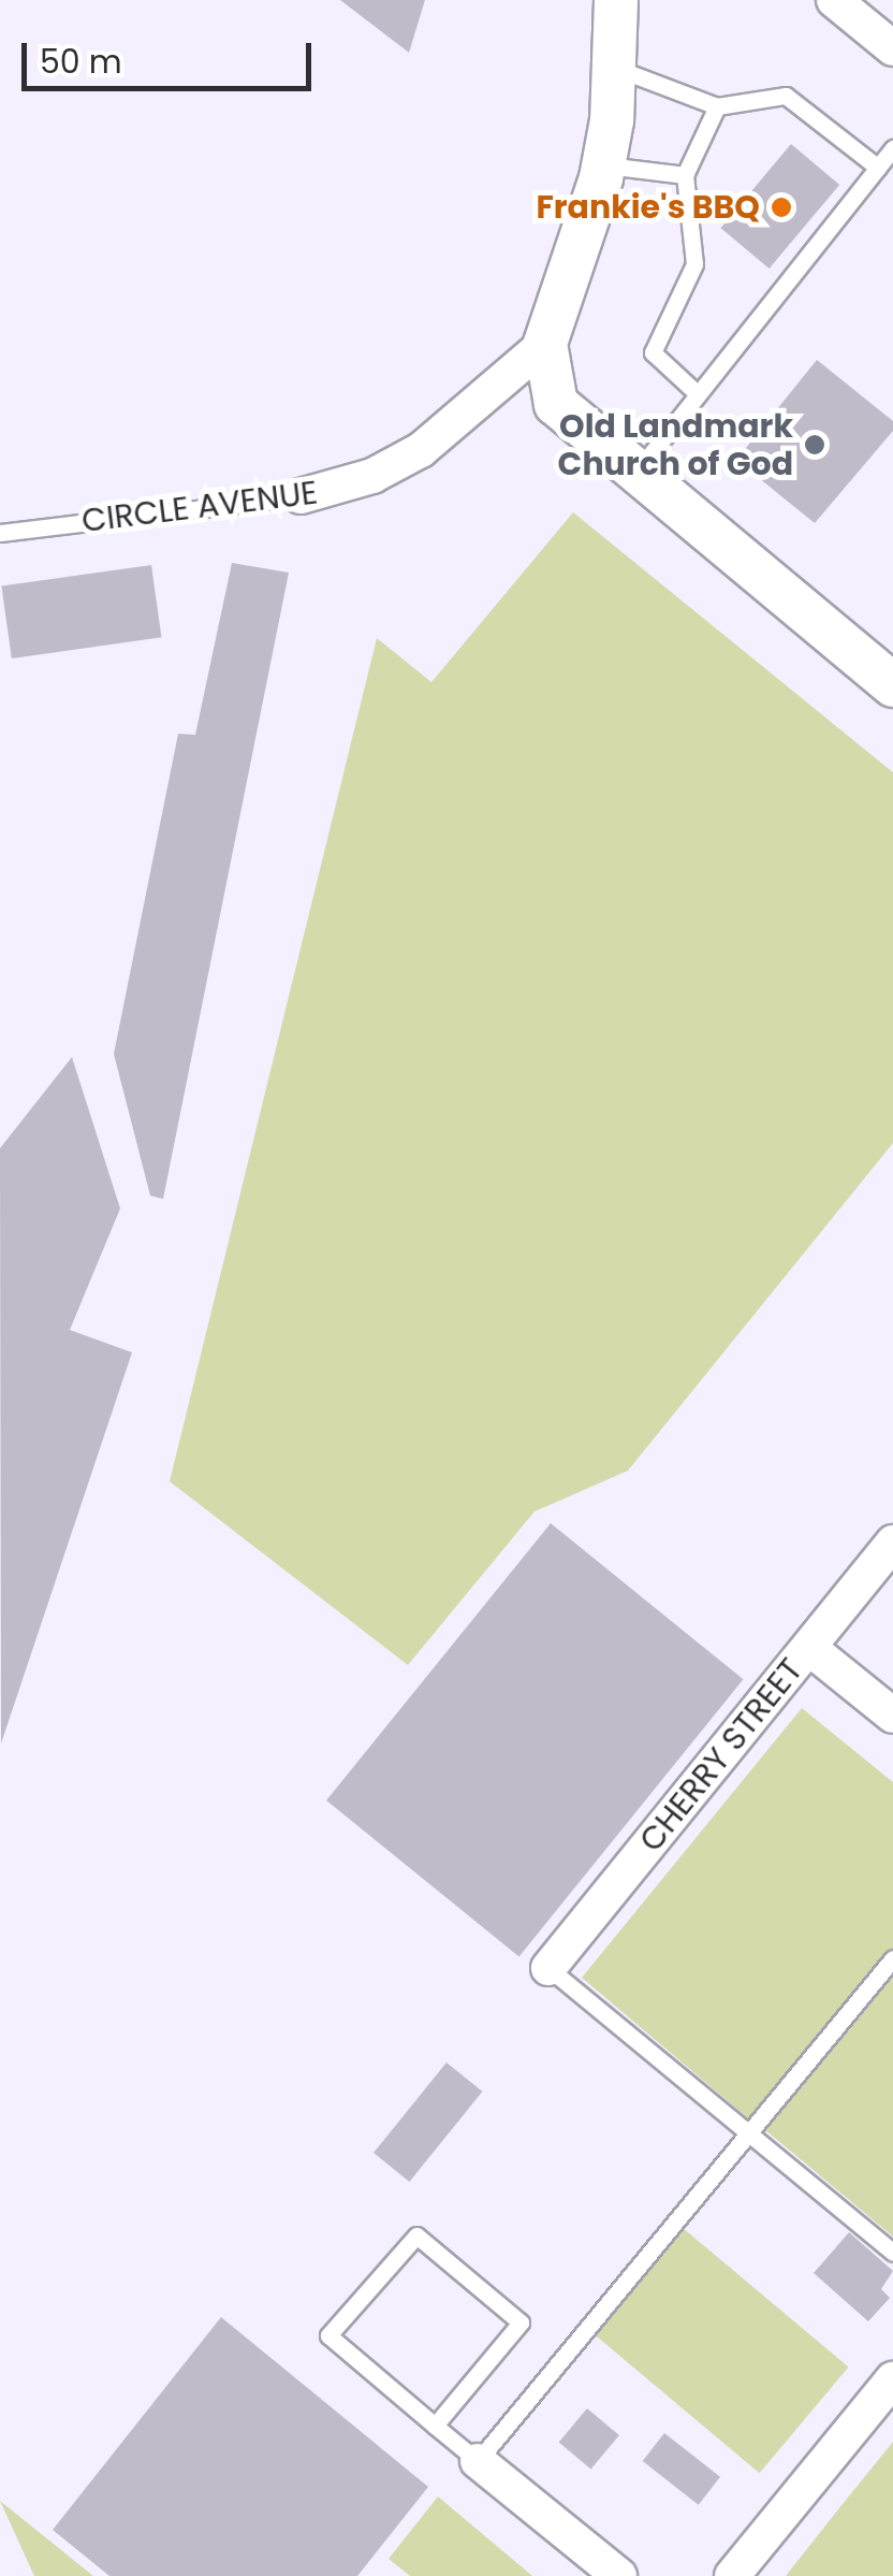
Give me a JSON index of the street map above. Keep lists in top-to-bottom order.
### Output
{
  "streets": {
    "street": ["CIRCLE AVENUE", "CHERRY STREET"]
  },
  "places": ["Frankie's BBQ", "Old Landmark Church of God"],
  "scale_bar": "50 m"
}
